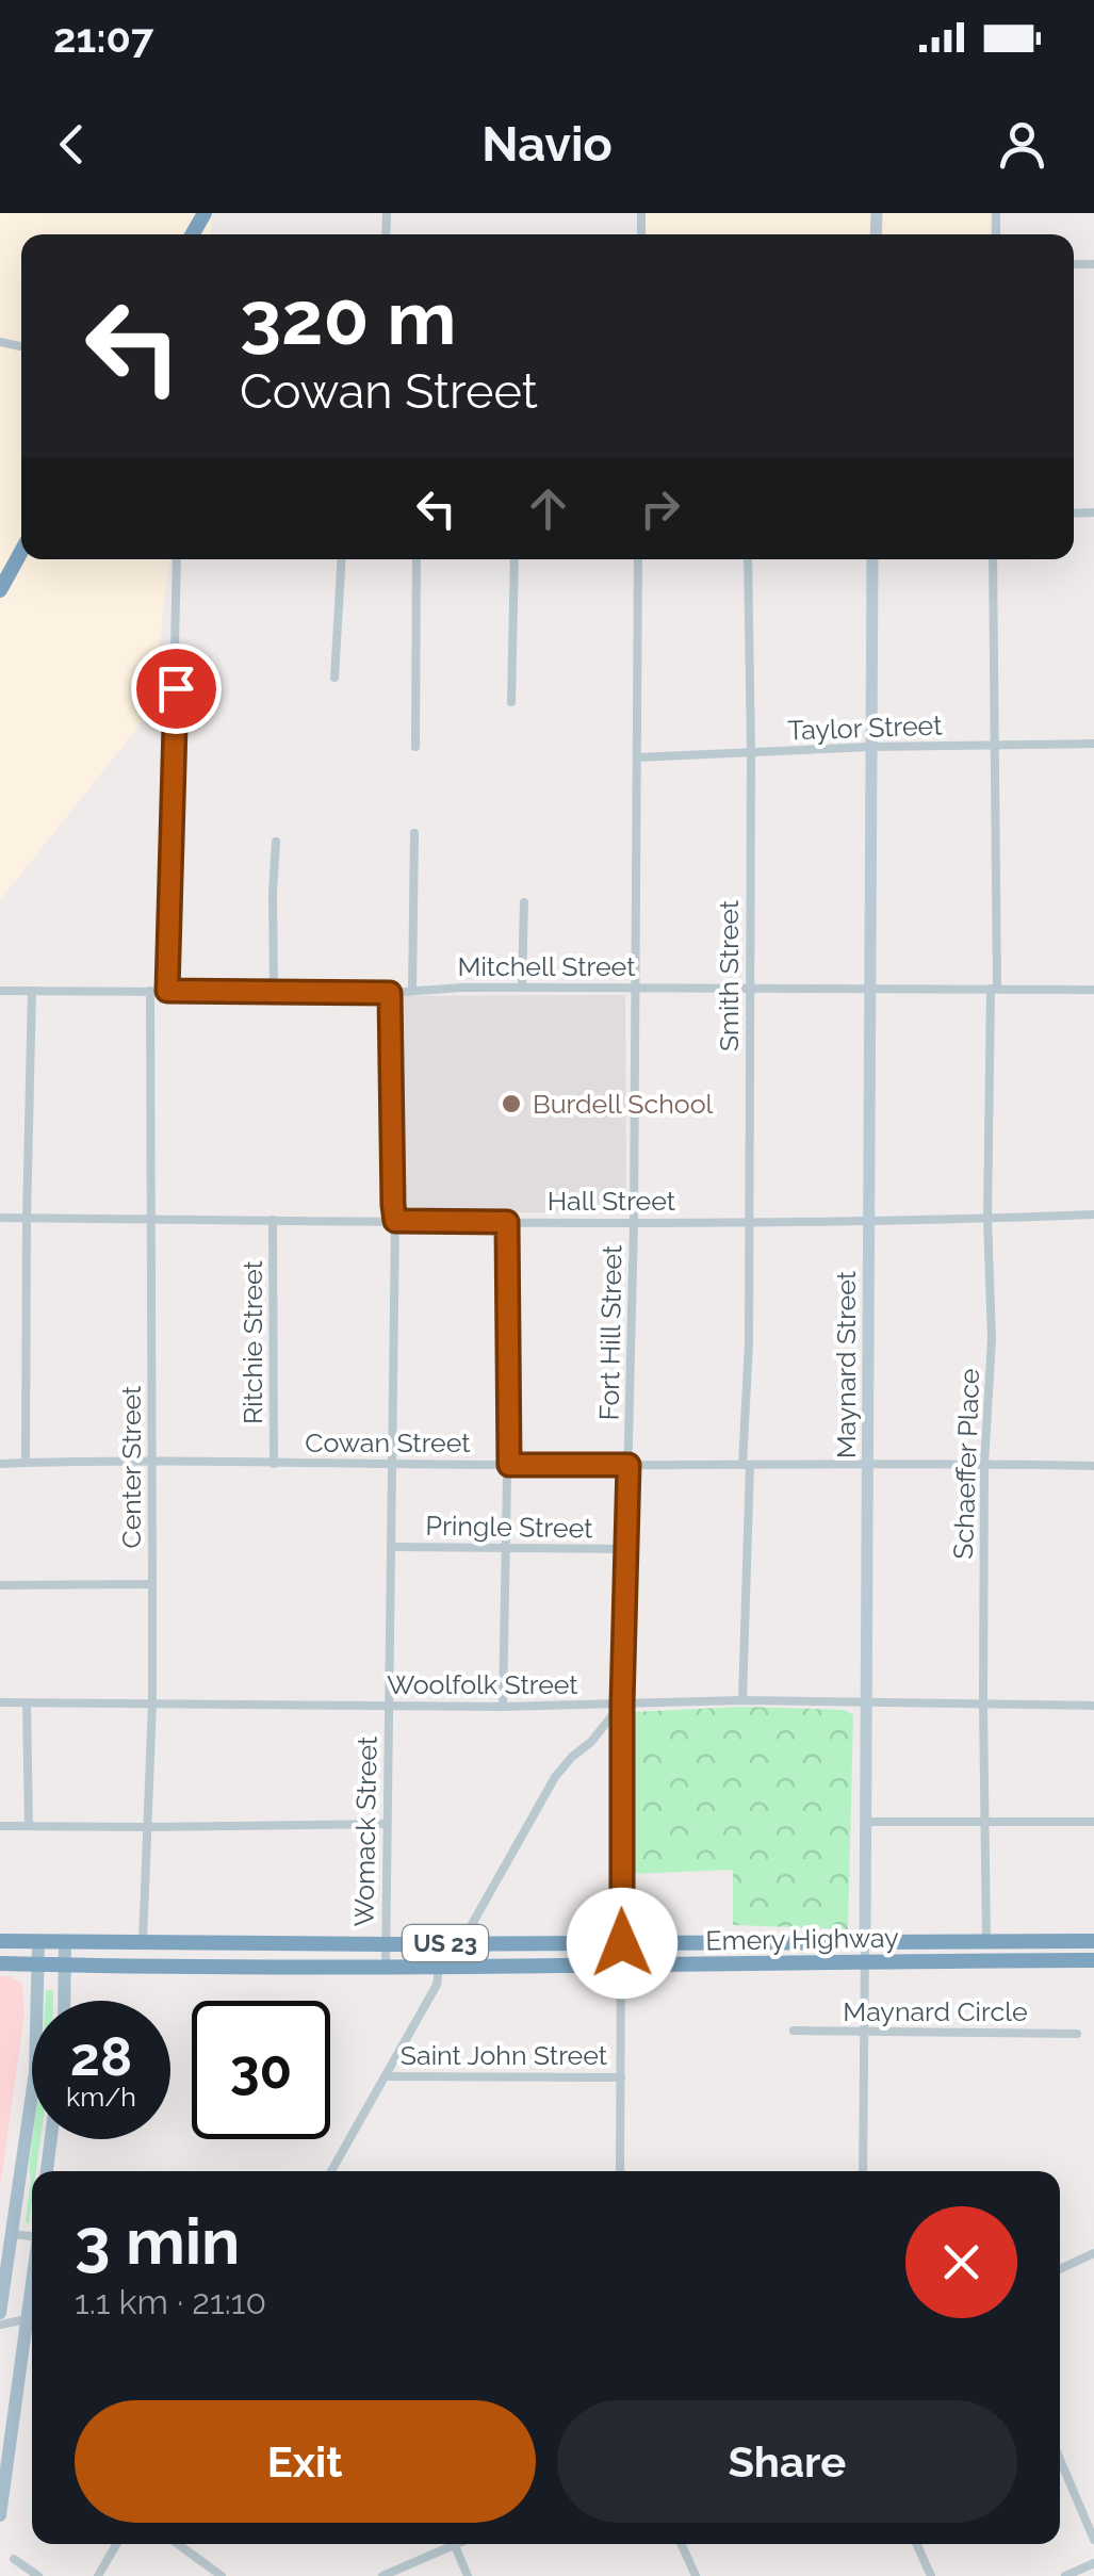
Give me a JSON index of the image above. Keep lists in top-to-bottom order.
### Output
{
  "streets": {
    "highway": ["Emery Highway", "US 23"],
    "street": [
      "Taylor Street",
      "Mitchell Street",
      "Smith Street",
      "Hall Street",
      "Fort Hill Street",
      "Ritchie Street",
      "Maynard Street",
      "Cowan Street",
      "Schaeffer Place",
      "Center Street",
      "Pringle Street",
      "Woolfolk Street",
      "Womack Street",
      "Maynard Circle",
      "Saint John Street"
    ]
  },
  "crossings": [
    ["Taylor Street", "Smith Street"],
    ["Taylor Street", "Fort Hill Street"],
    ["Taylor Street", "Maynard Street"],
    ["Taylor Street", "Schaeffer Place"],
    ["Mitchell Street", "Smith Street"],
    ["Mitchell Street", "Fort Hill Street"],
    ["Mitchell Street", "Maynard Street"],
    ["Mitchell Street", "Schaeffer Place"],
    ["Mitchell Street", "Center Street"],
    ["Mitchell Street", "Womack Street"],
    ["Smith Street", "Hall Street"],
    ["Smith Street", "Cowan Street"],
    ["Smith Street", "Woolfolk Street"],
    ["Hall Street", "Fort Hill Street"],
    ["Hall Street", "Ritchie Street"],
    ["Hall Street", "Maynard Street"],
    ["Hall Street", "Schaeffer Place"],
    ["Hall Street", "Center Street"],
    ["Hall Street", "Womack Street"],
    ["Fort Hill Street", "Cowan Street"],
    ["Fort Hill Street", "Pringle Street"],
    ["Fort Hill Street", "Woolfolk Street"],
    ["Fort Hill Street", "Emery Highway"],
    ["Fort Hill Street", "Saint John Street"],
    ["Ritchie Street", "Cowan Street"],
    ["Maynard Street", "Cowan Street"],
    ["Maynard Street", "Woolfolk Street"],
    ["Maynard Street", "Emery Highway"],
    ["Maynard Street", "Maynard Circle"],
    ["Cowan Street", "Schaeffer Place"],
    ["Cowan Street", "Center Street"],
    ["Cowan Street", "Womack Street"],
    ["Schaeffer Place", "Woolfolk Street"],
    ["Schaeffer Place", "Emery Highway"],
    ["Center Street", "Woolfolk Street"],
    ["Center Street", "Emery Highway"],
    ["Pringle Street", "Womack Street"],
    ["Woolfolk Street", "Womack Street"],
    ["Womack Street", "Emery Highway"]
  ],
  "places": ["Burdell School"],
  "page": {
    "status": "21:07",
    "header": "Navio",
    "turn": ["320 m", "Cowan Street"],
    "speed": "28 km/h",
    "limit": "30",
    "heading": ["3 min", "1.1 km · 21:10"],
    "buttons": ["Exit", "Share"]
  }
}
